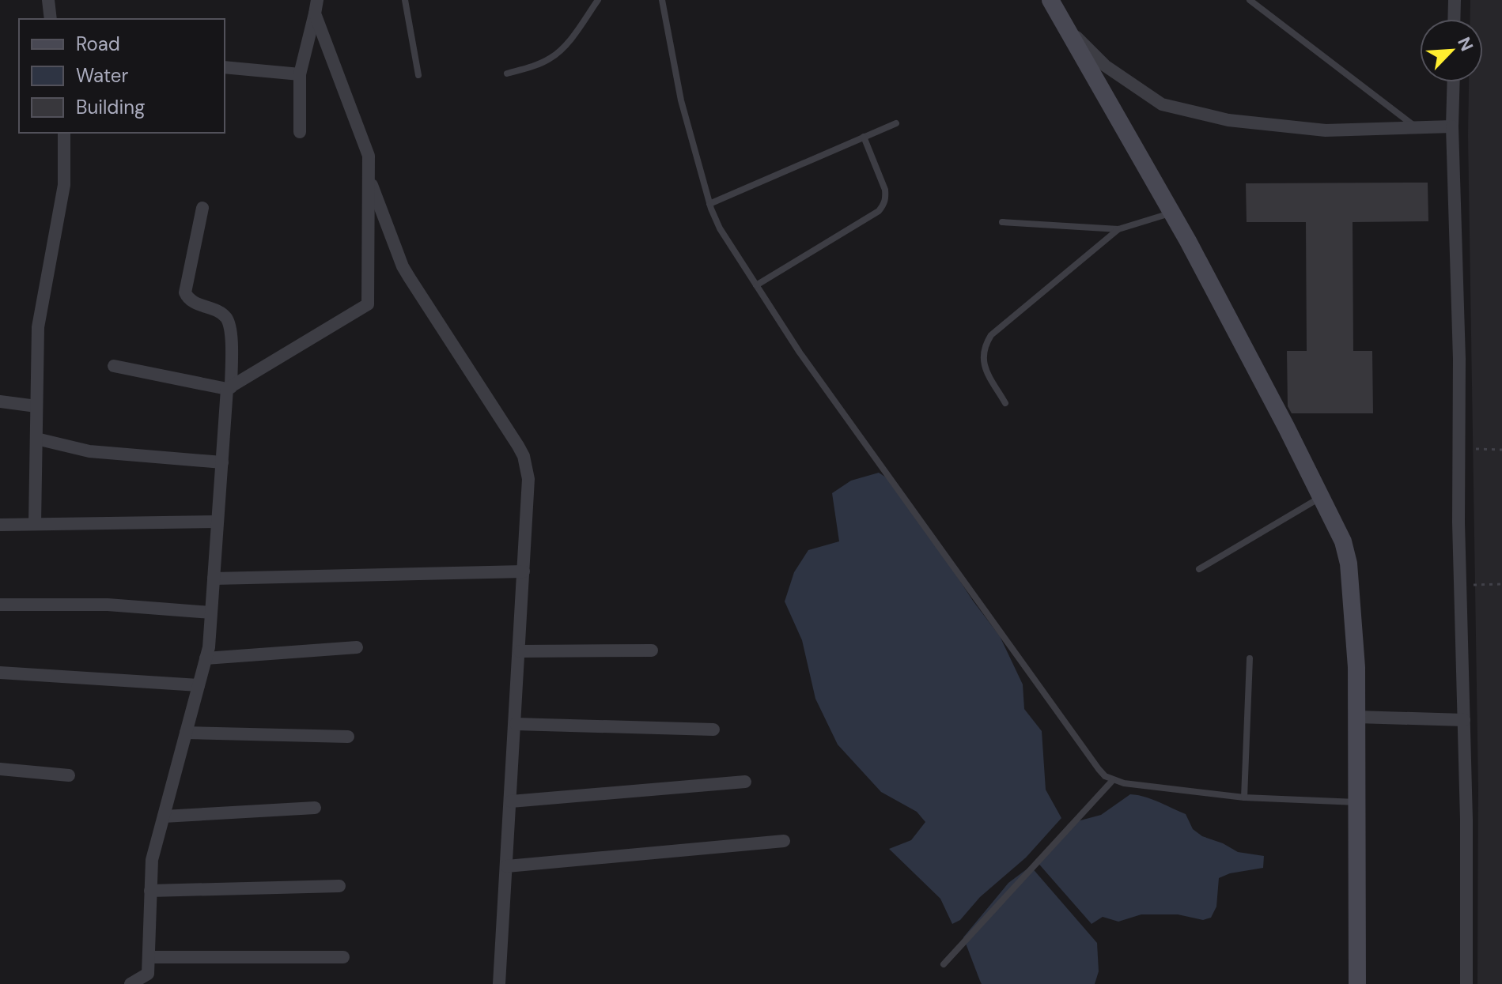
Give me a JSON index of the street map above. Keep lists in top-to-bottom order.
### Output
{
  "legend": ["Road", "Water", "Building"],
  "north": "top right"
}
